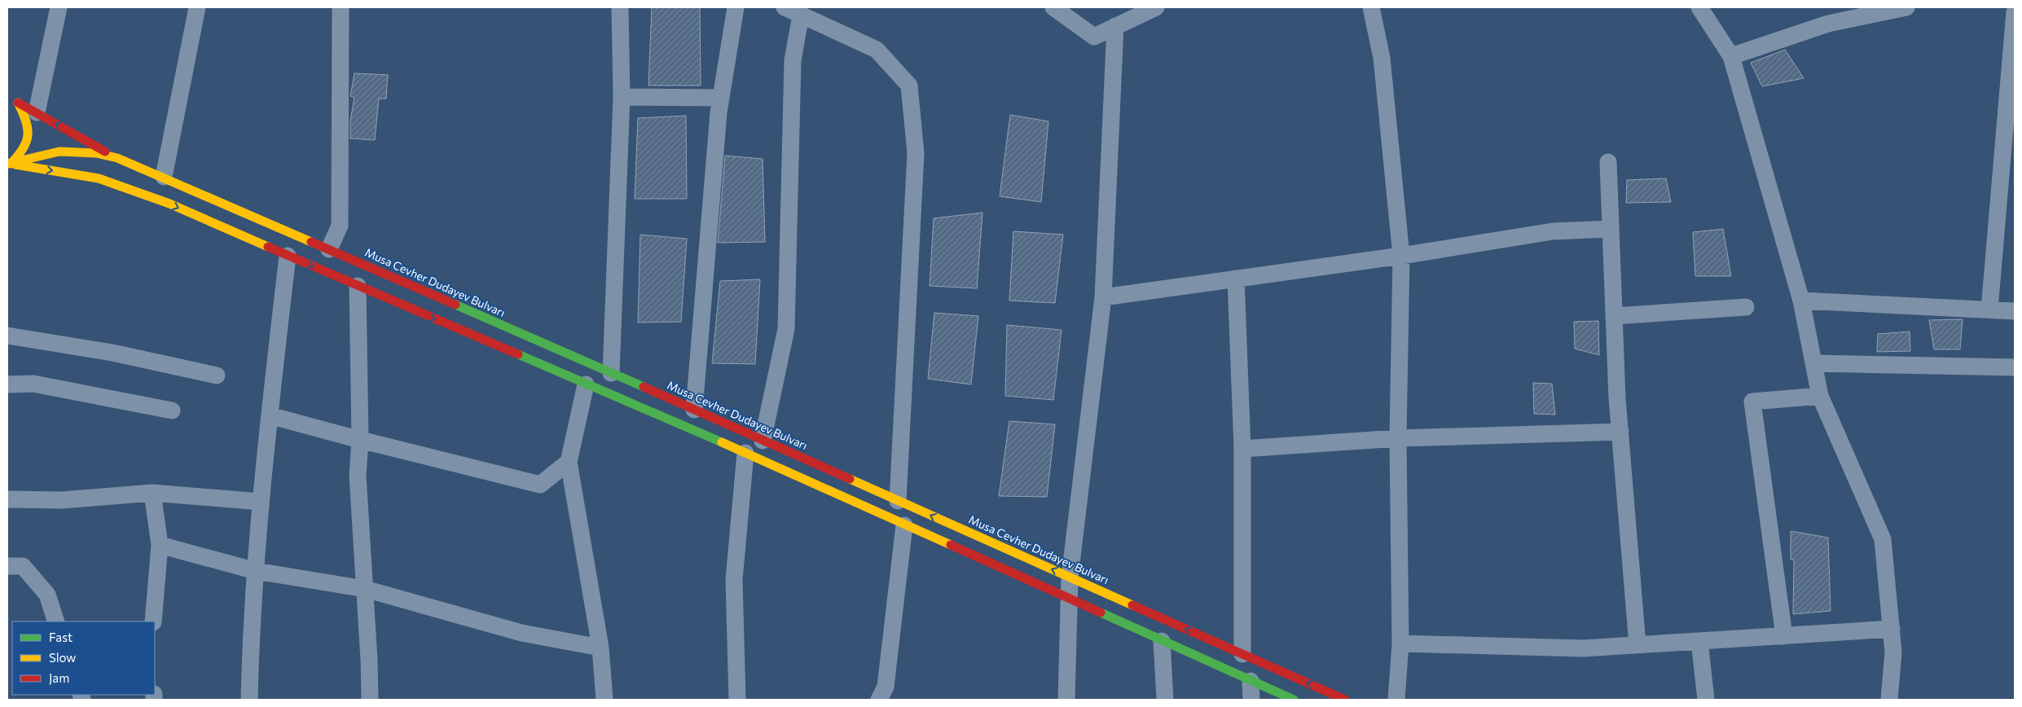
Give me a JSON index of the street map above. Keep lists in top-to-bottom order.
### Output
{
  "streets": {
    "main road": ["Musa Cevher Dudayev Bulvarı"]
  },
  "legend": ["Fast", "Slow", "Jam"]
}
